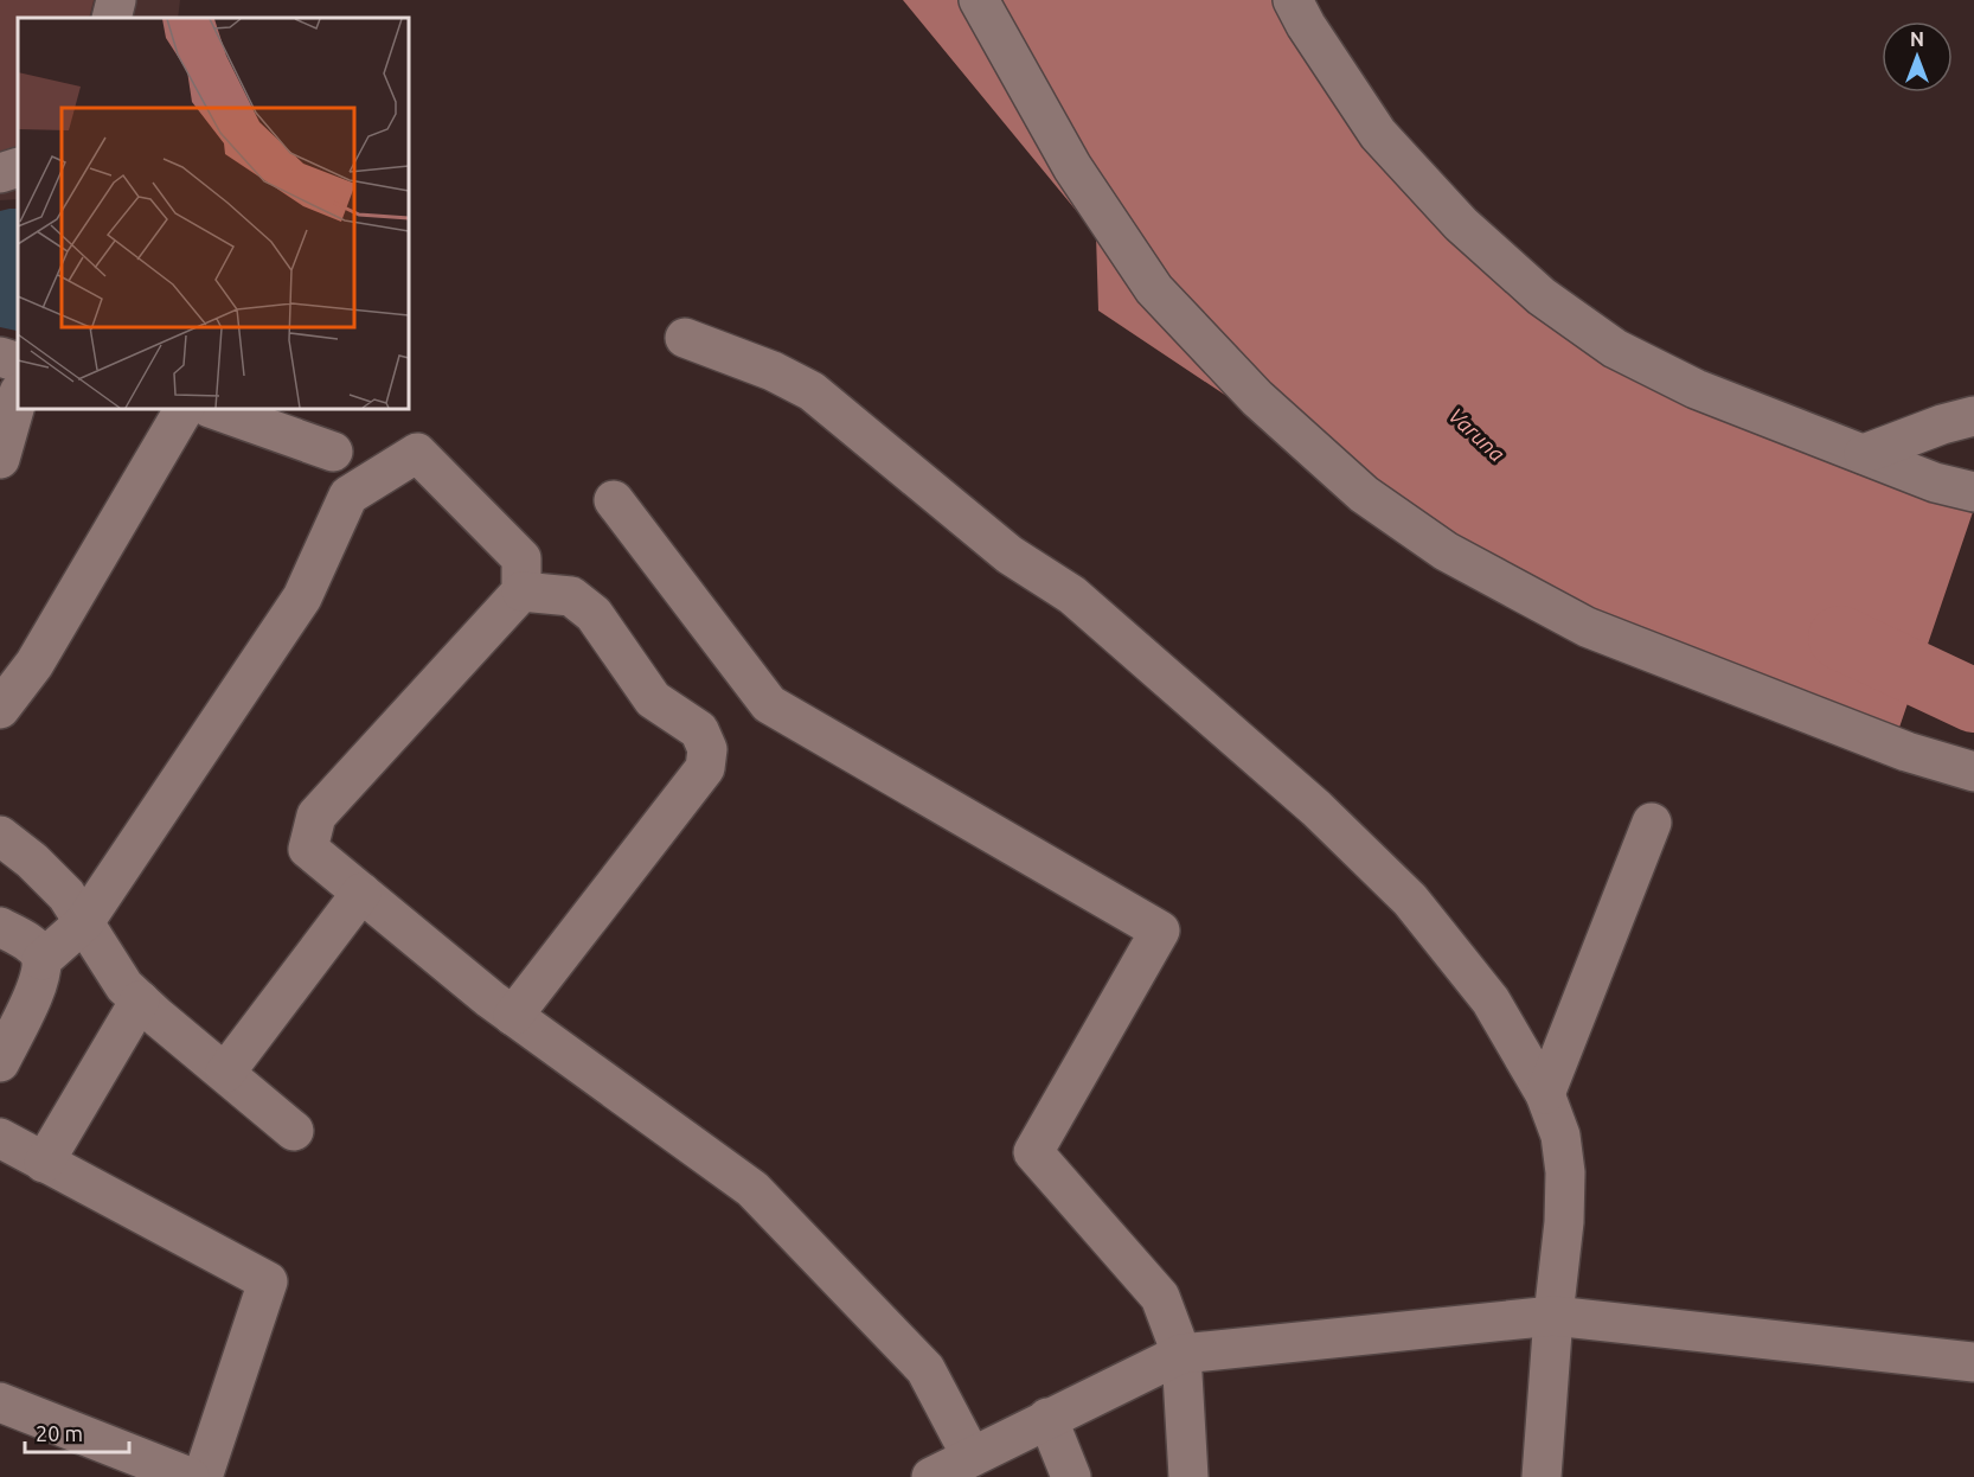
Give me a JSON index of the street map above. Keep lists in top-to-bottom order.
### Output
{
  "water": ["Varuna"],
  "scale_bar": "20 m",
  "north": "top"
}
